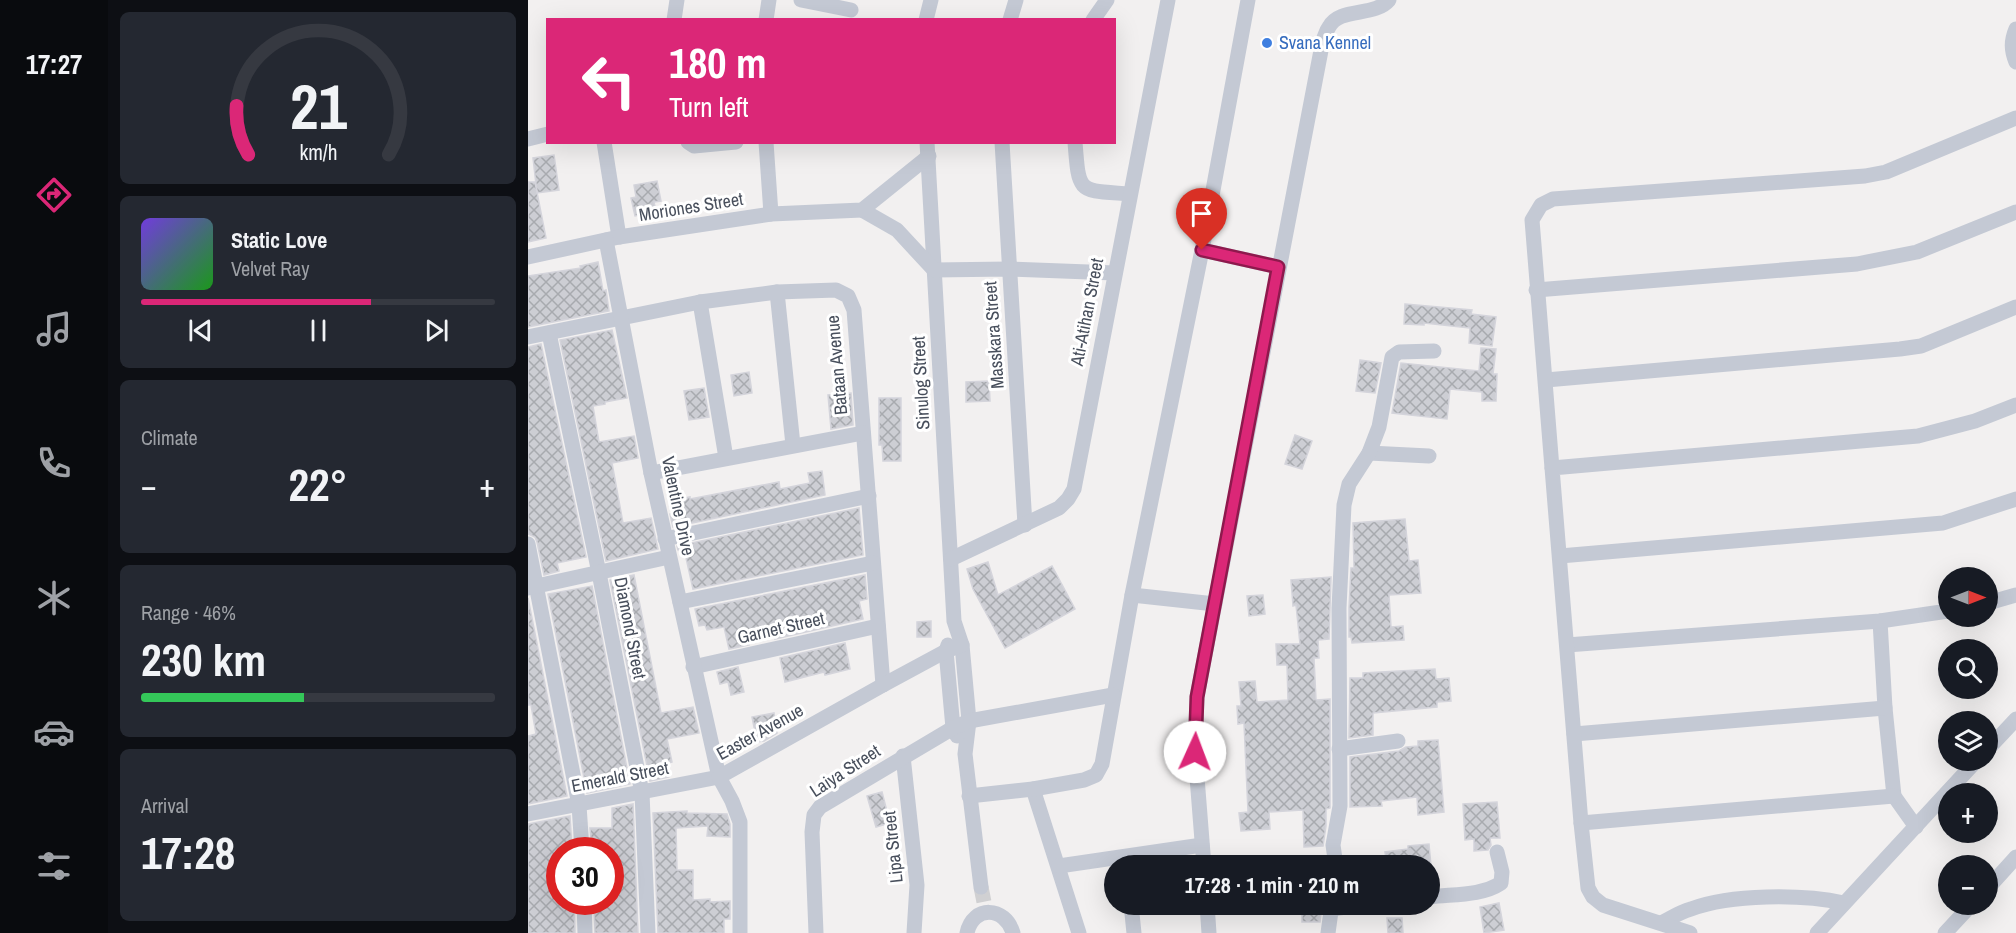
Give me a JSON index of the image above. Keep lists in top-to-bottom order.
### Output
{
  "streets": {
    "street": [
      "Moriones Street",
      "Ati-Atihan Street",
      "Masskara Street",
      "Bataan Avenue",
      "Sinulog Street",
      "Valentine Drive",
      "Diamond Street",
      "Garnet Street",
      "Easter Avenue",
      "Laiya Street",
      "Emerald Street",
      "Lipa Street"
    ]
  },
  "crossings": [
    ["Moriones Street", "Valentine Drive"],
    ["Ati-Atihan Street", "Masskara Street"],
    ["Ati-Atihan Street", "Sinulog Street"],
    ["Bataan Avenue", "Valentine Drive"],
    ["Bataan Avenue", "Diamond Street"],
    ["Bataan Avenue", "Garnet Street"],
    ["Bataan Avenue", "Easter Avenue"],
    ["Valentine Drive", "Garnet Street"],
    ["Valentine Drive", "Easter Avenue"],
    ["Valentine Drive", "Emerald Street"],
    ["Diamond Street", "Emerald Street"],
    ["Easter Avenue", "Emerald Street"],
    ["Laiya Street", "Lipa Street"]
  ],
  "places": ["Svana Kennel"],
  "north": "right",
  "page": {
    "tabs": "17:27",
    "turn": ["180 m", "Turn left"],
    "song": ["Static Love", "Velvet Ray"],
    "tile": [
      "Climate",
      ["Range · 46%", "230 km"],
      ["Arrival", "17:28"]
    ],
    "heat": ["−", "22°", "+"],
    "map_buttons": ["+", "−"],
    "limit": "30",
    "trip": "17:28 · 1 min · 210 m",
    "gauge": ["21", "km/h"]
  }
}
